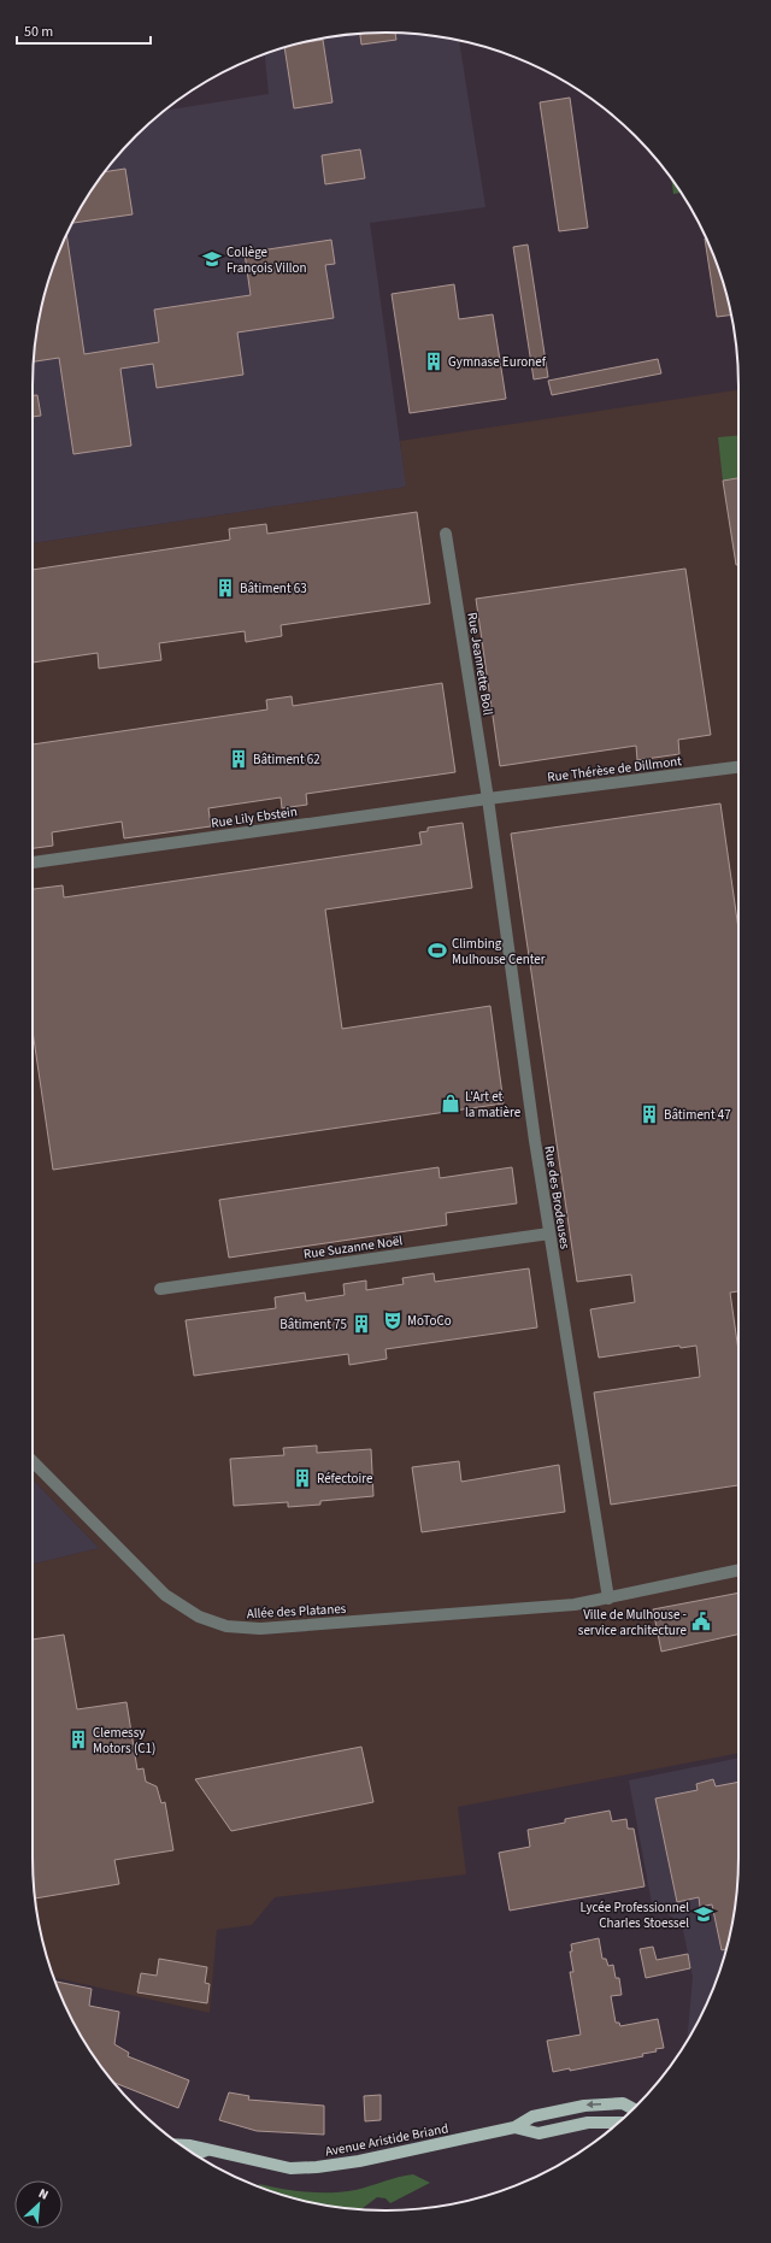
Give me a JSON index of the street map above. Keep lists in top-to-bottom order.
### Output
{
  "streets": {
    "main road": ["Avenue Aristide Briand"],
    "street": [
      "Rue Jeannette Boll",
      "Rue Thérèse de Dillmont",
      "Rue Lily Ebstein",
      "Rue des Brodeuses",
      "Rue Suzanne Noël",
      "Allée des Platanes"
    ]
  },
  "crossings": [
    ["Rue Jeannette Boll", "Rue Thérèse de Dillmont"],
    ["Rue Jeannette Boll", "Rue Lily Ebstein"],
    ["Rue Jeannette Boll", "Rue des Brodeuses"],
    ["Rue Thérèse de Dillmont", "Rue Lily Ebstein"],
    ["Rue Thérèse de Dillmont", "Rue des Brodeuses"],
    ["Rue Lily Ebstein", "Rue des Brodeuses"],
    ["Rue des Brodeuses", "Rue Suzanne Noël"],
    ["Rue des Brodeuses", "Allée des Platanes"]
  ],
  "places": {
    "school or university": ["Collège François Villon", "Lycée Professionnel Charles Stoessel"],
    "building": [
      "Gymnase Euronef",
      "Bâtiment 63",
      "Bâtiment 62",
      "Bâtiment 47",
      "Bâtiment 75",
      "Réfectoire",
      "Clemessy Motors (C1)"
    ],
    "sports": ["Climbing Mulhouse Center"],
    "shop": ["L'Art et la matière"],
    "theatre": ["MoToCo"],
    "public building": ["Ville de Mulhouse - service architecture"]
  },
  "scale_bar": "50 m",
  "north": "top right"
}
